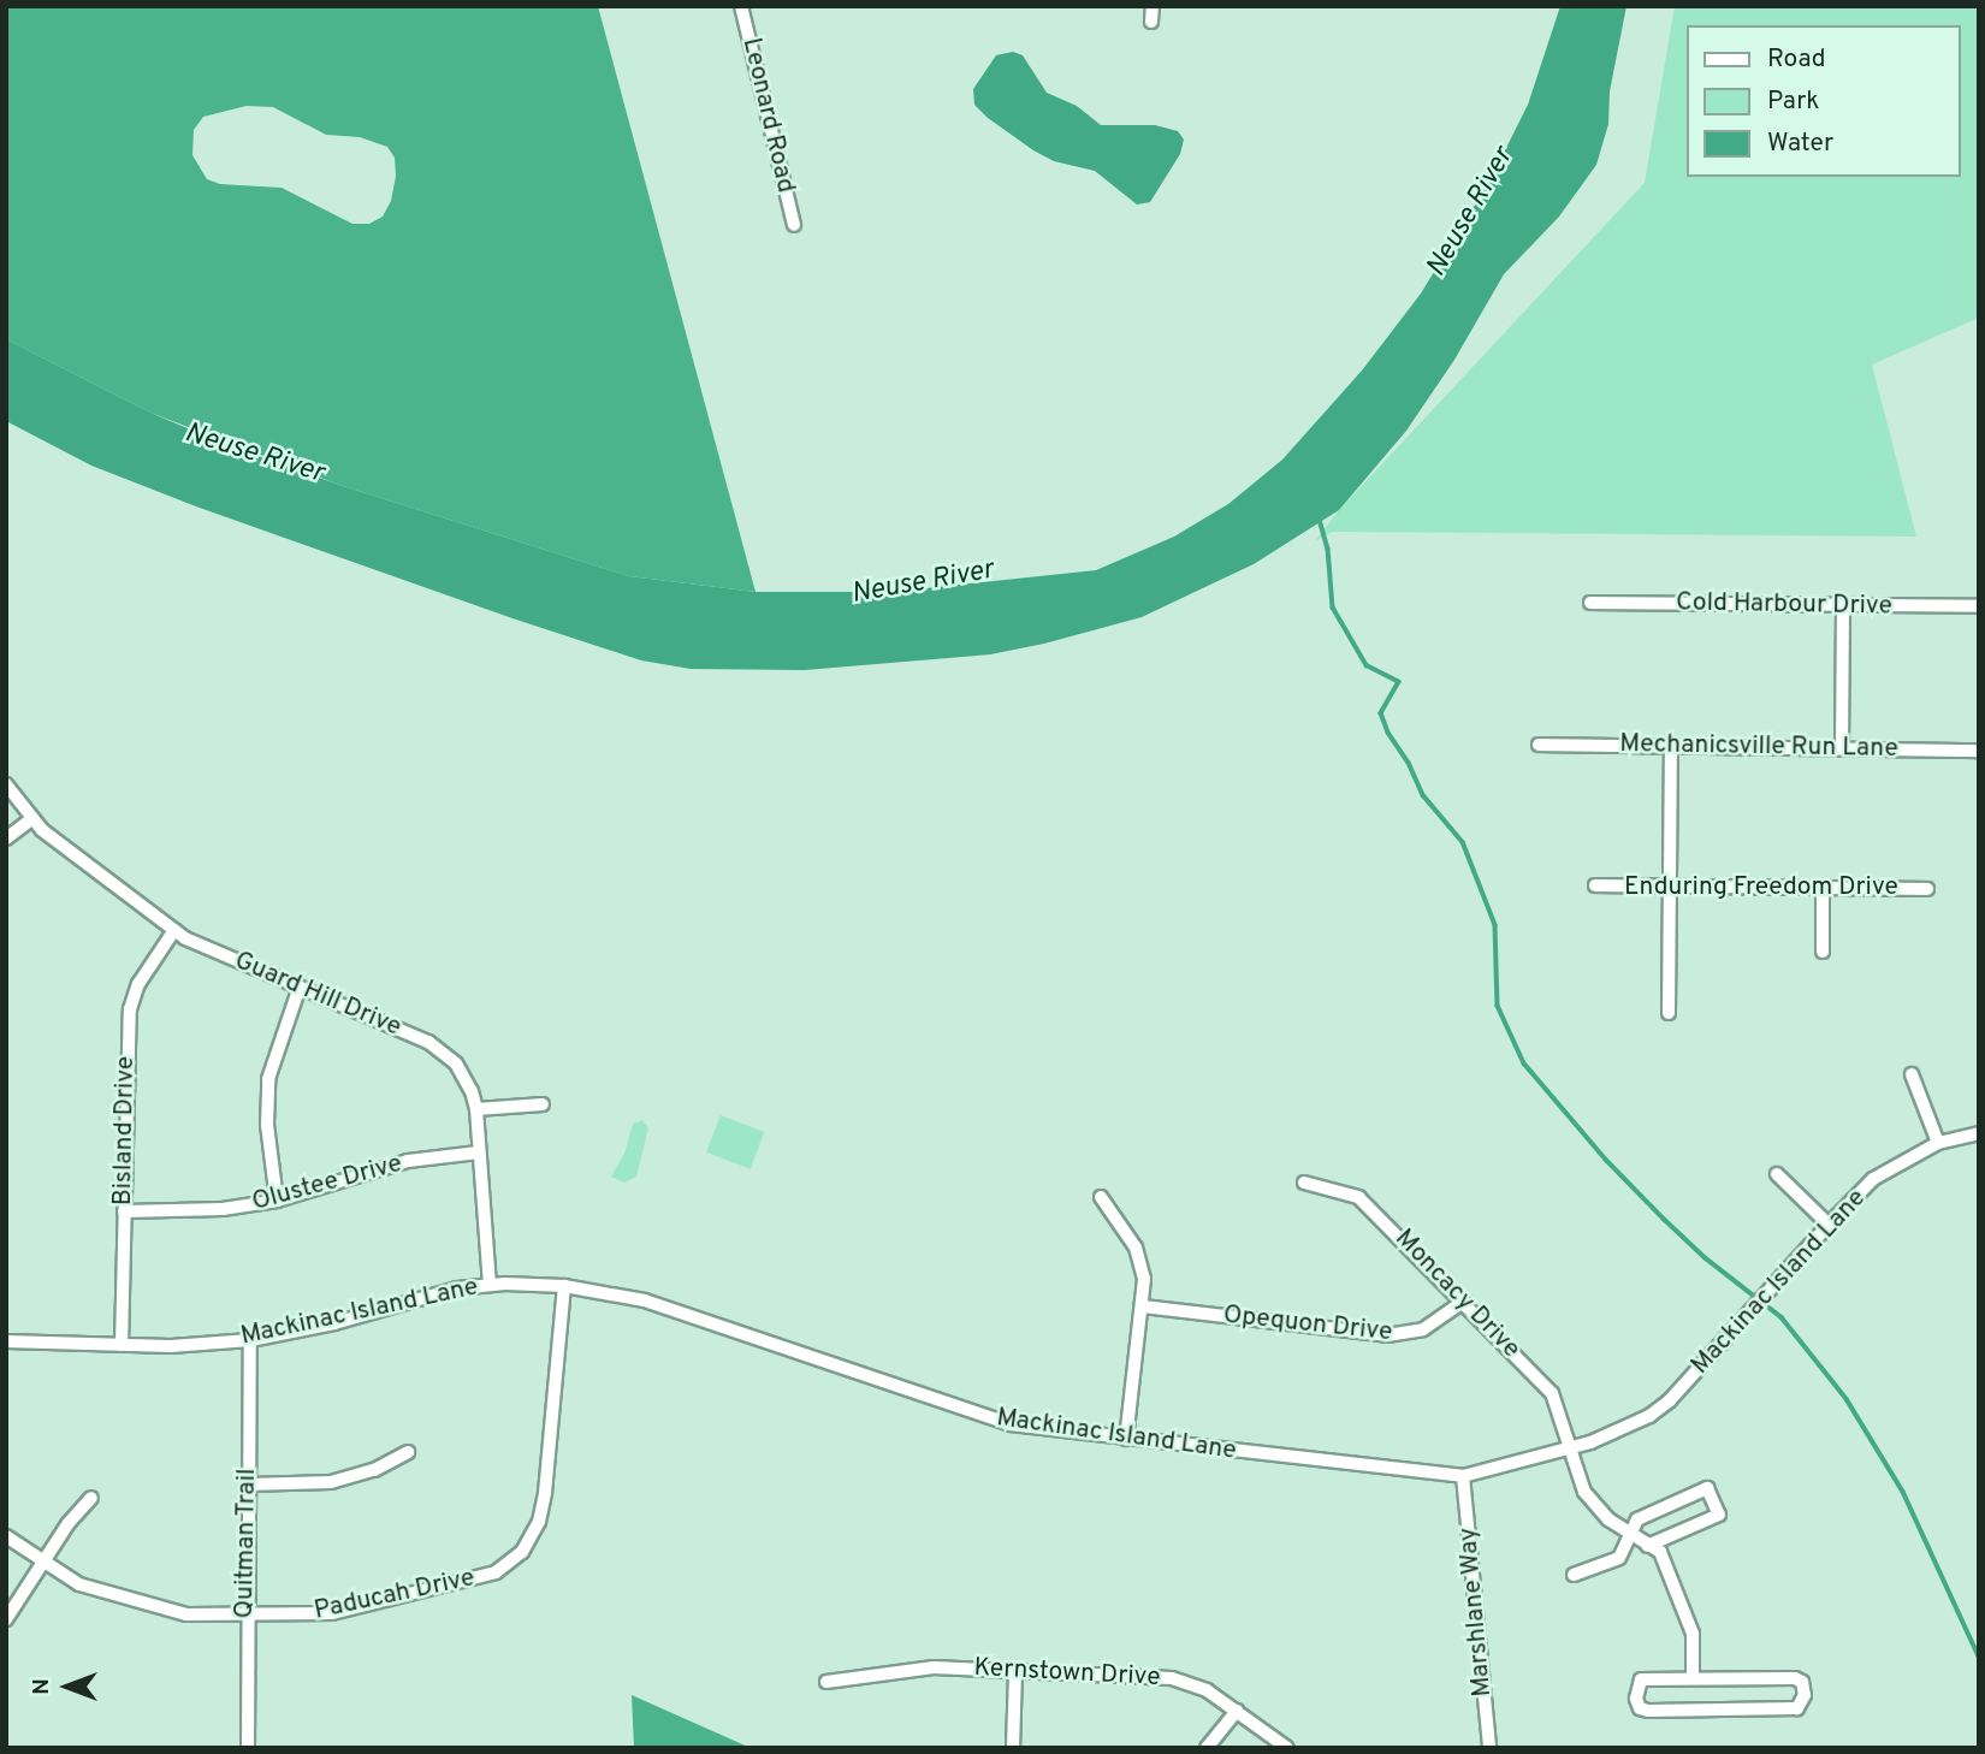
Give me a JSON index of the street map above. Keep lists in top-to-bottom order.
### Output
{
  "streets": {
    "street": [
      "Leonard Road",
      "Cold Harbour Drive",
      "Mechanicsville Run Lane",
      "Enduring Freedom Drive",
      "Guard Hill Drive",
      "Bisland Drive",
      "Olustee Drive",
      "Mackinac Island Lane",
      "Moncacy Drive",
      "Opequon Drive",
      "Quitman Trail",
      "Paducah Drive",
      "Marshlane Way",
      "Kernstown Drive"
    ]
  },
  "crossings": [
    ["Guard Hill Drive", "Bisland Drive"],
    ["Guard Hill Drive", "Olustee Drive"],
    ["Guard Hill Drive", "Mackinac Island Lane"],
    ["Bisland Drive", "Olustee Drive"],
    ["Bisland Drive", "Mackinac Island Lane"],
    ["Mackinac Island Lane", "Moncacy Drive"],
    ["Mackinac Island Lane", "Quitman Trail"],
    ["Mackinac Island Lane", "Paducah Drive"],
    ["Mackinac Island Lane", "Marshlane Way"],
    ["Moncacy Drive", "Opequon Drive"],
    ["Quitman Trail", "Paducah Drive"]
  ],
  "water": ["Neuse River"],
  "legend": ["Road", "Park", "Water"],
  "north": "left"
}
